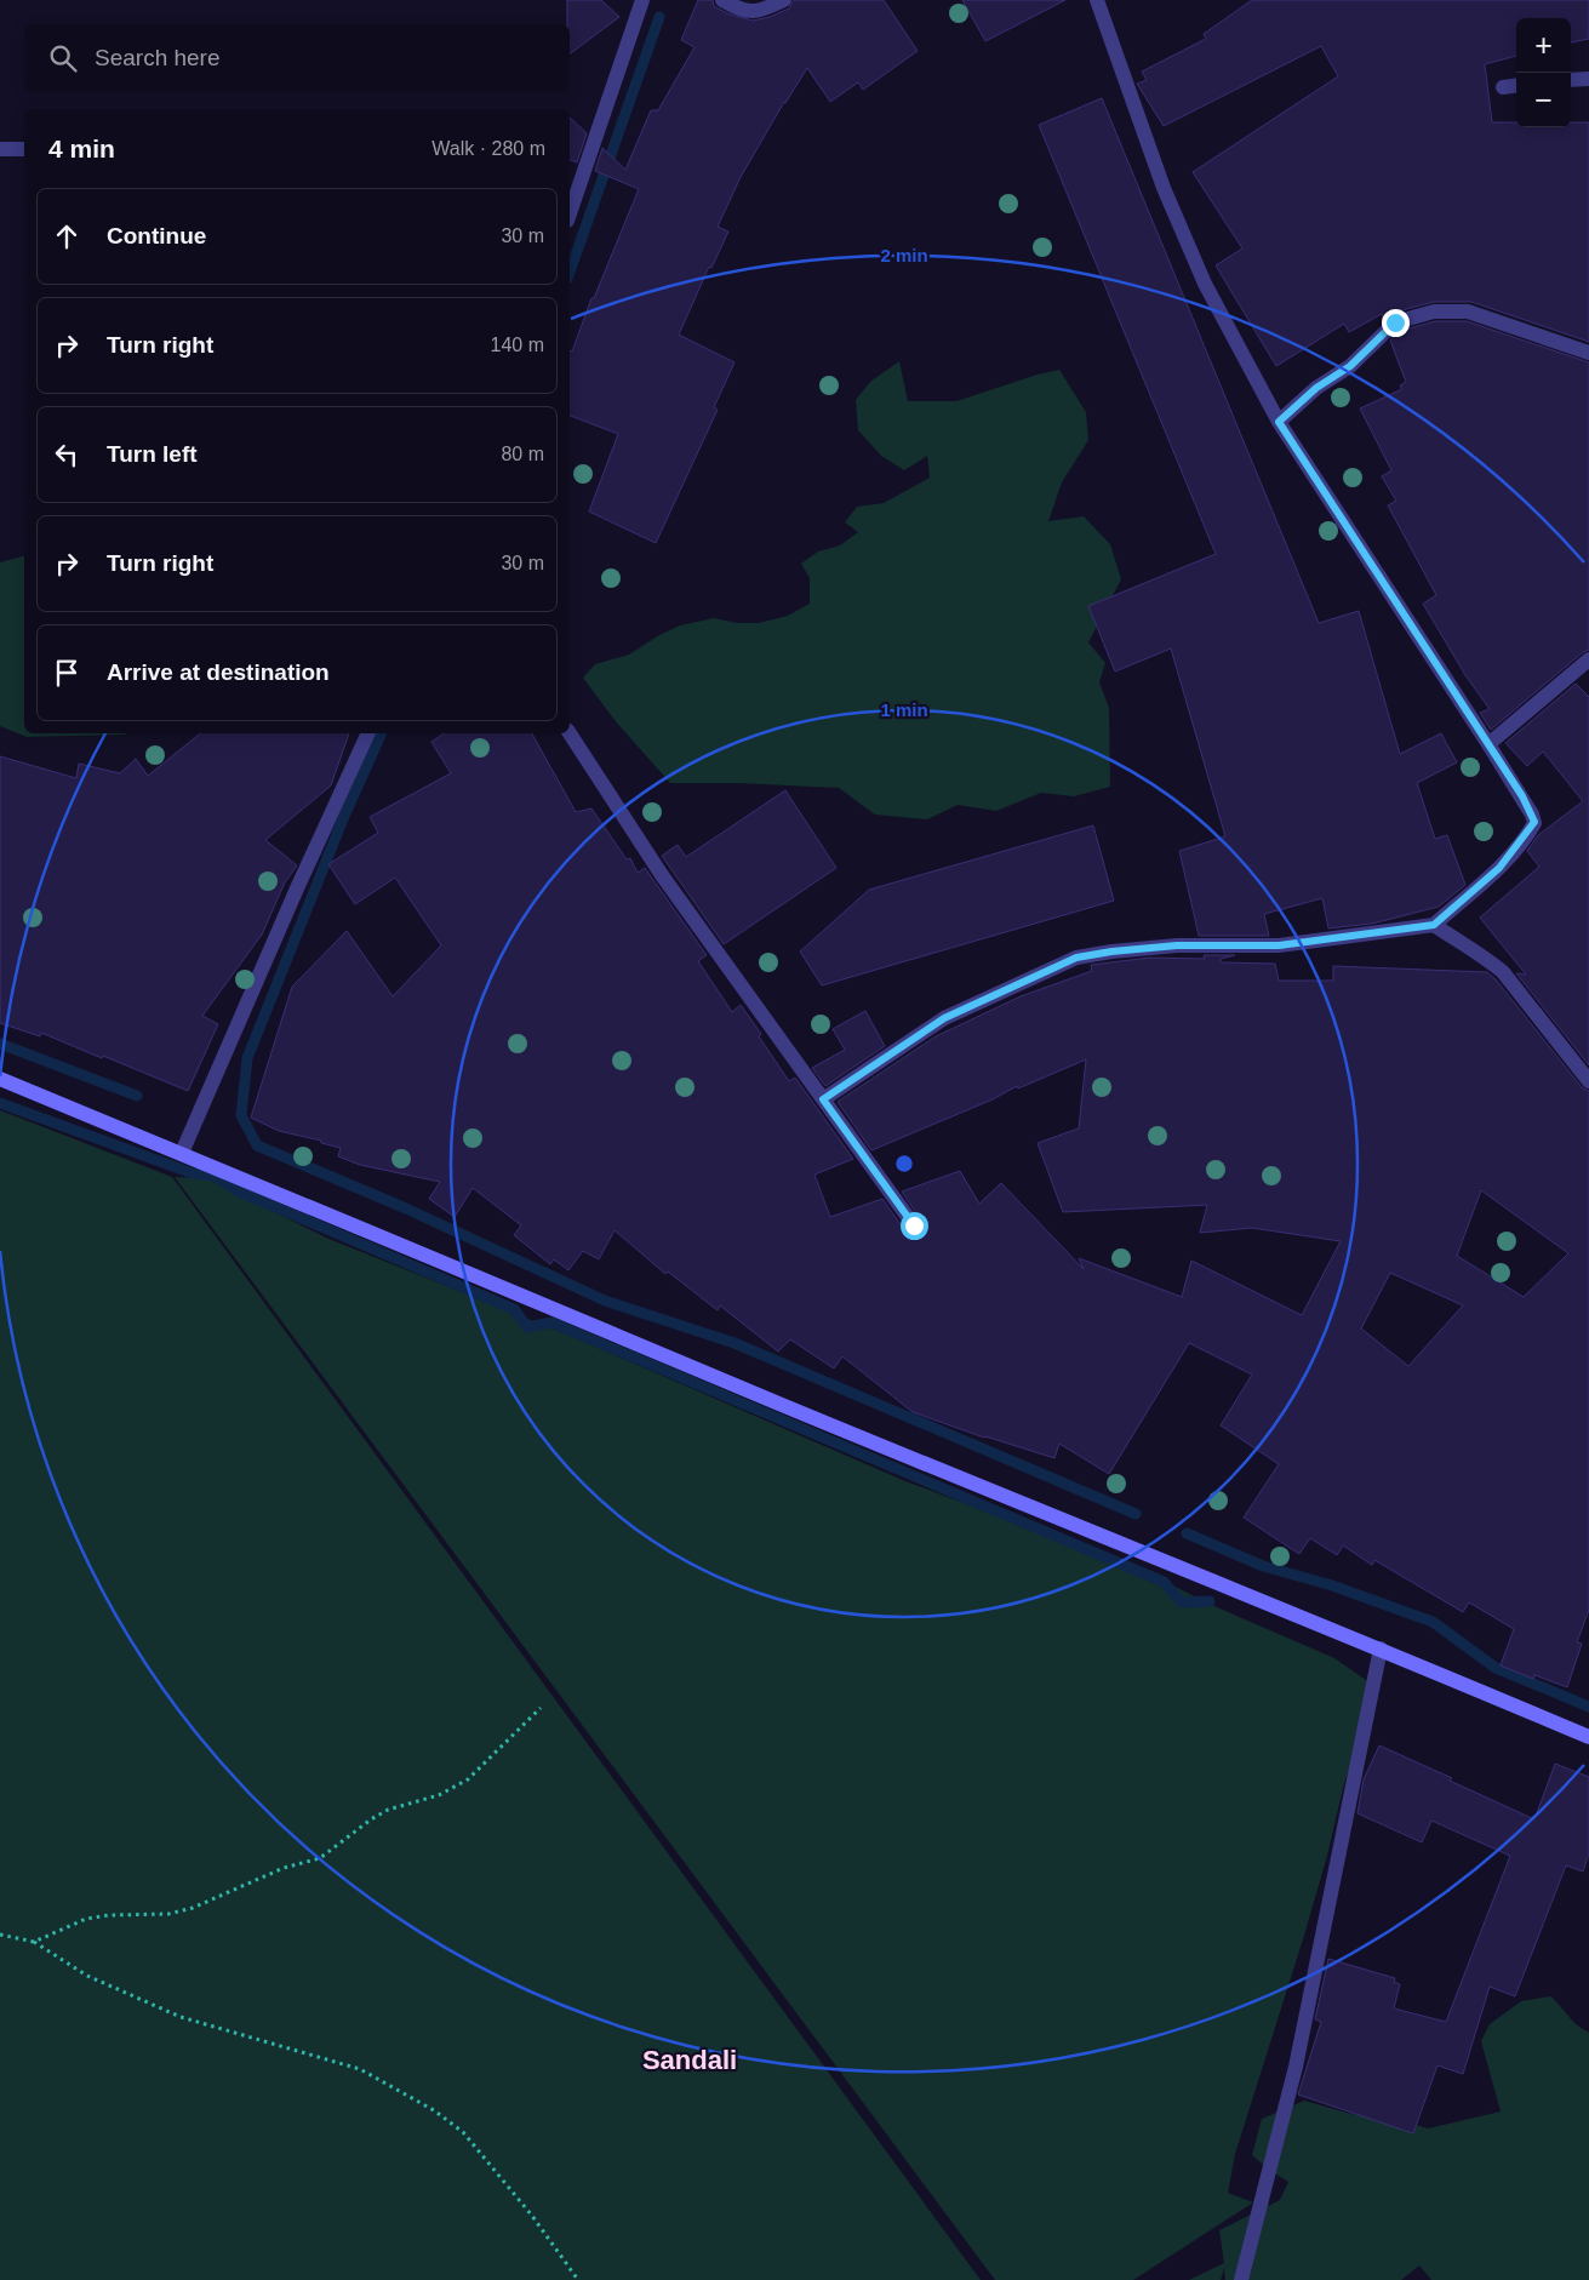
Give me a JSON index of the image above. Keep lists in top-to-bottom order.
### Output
{
  "districts": ["Sandali"],
  "page": {
    "map_buttons": ["+", "−"],
    "search": "Search here",
    "heading": ["4 min", "Walk · 280 m"],
    "list": [
      ["Continue", "30 m"],
      ["Turn right", "140 m"],
      ["Turn left", "80 m"],
      ["Turn right", "30 m"],
      "Arrive at destination"
    ]
  },
  "rings": ["2 min", "1 min"]
}
